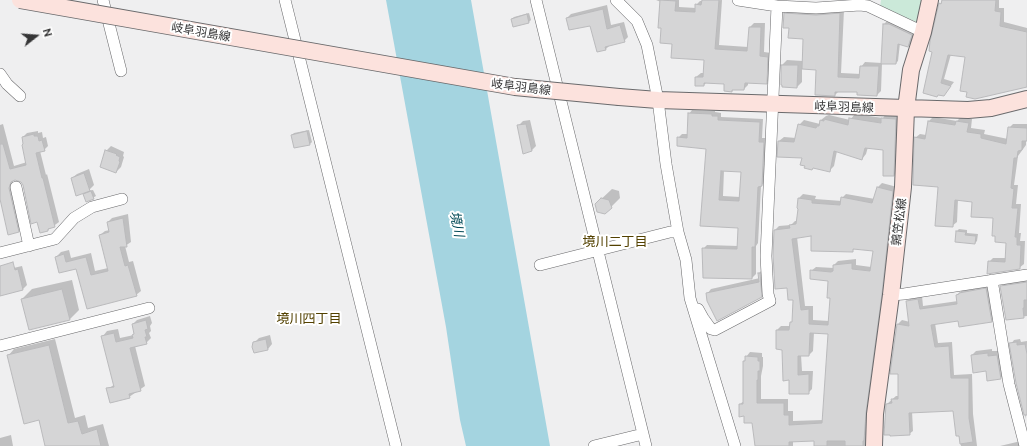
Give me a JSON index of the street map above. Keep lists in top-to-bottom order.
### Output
{
  "streets": {
    "main road": ["岐阜羽島線", "鶉笠松線"]
  },
  "crossings": [
    ["岐阜羽島線", "鶉笠松線"]
  ],
  "districts": ["境川二丁目", "境川四丁目"],
  "water": ["境川"],
  "north": "right"
}
